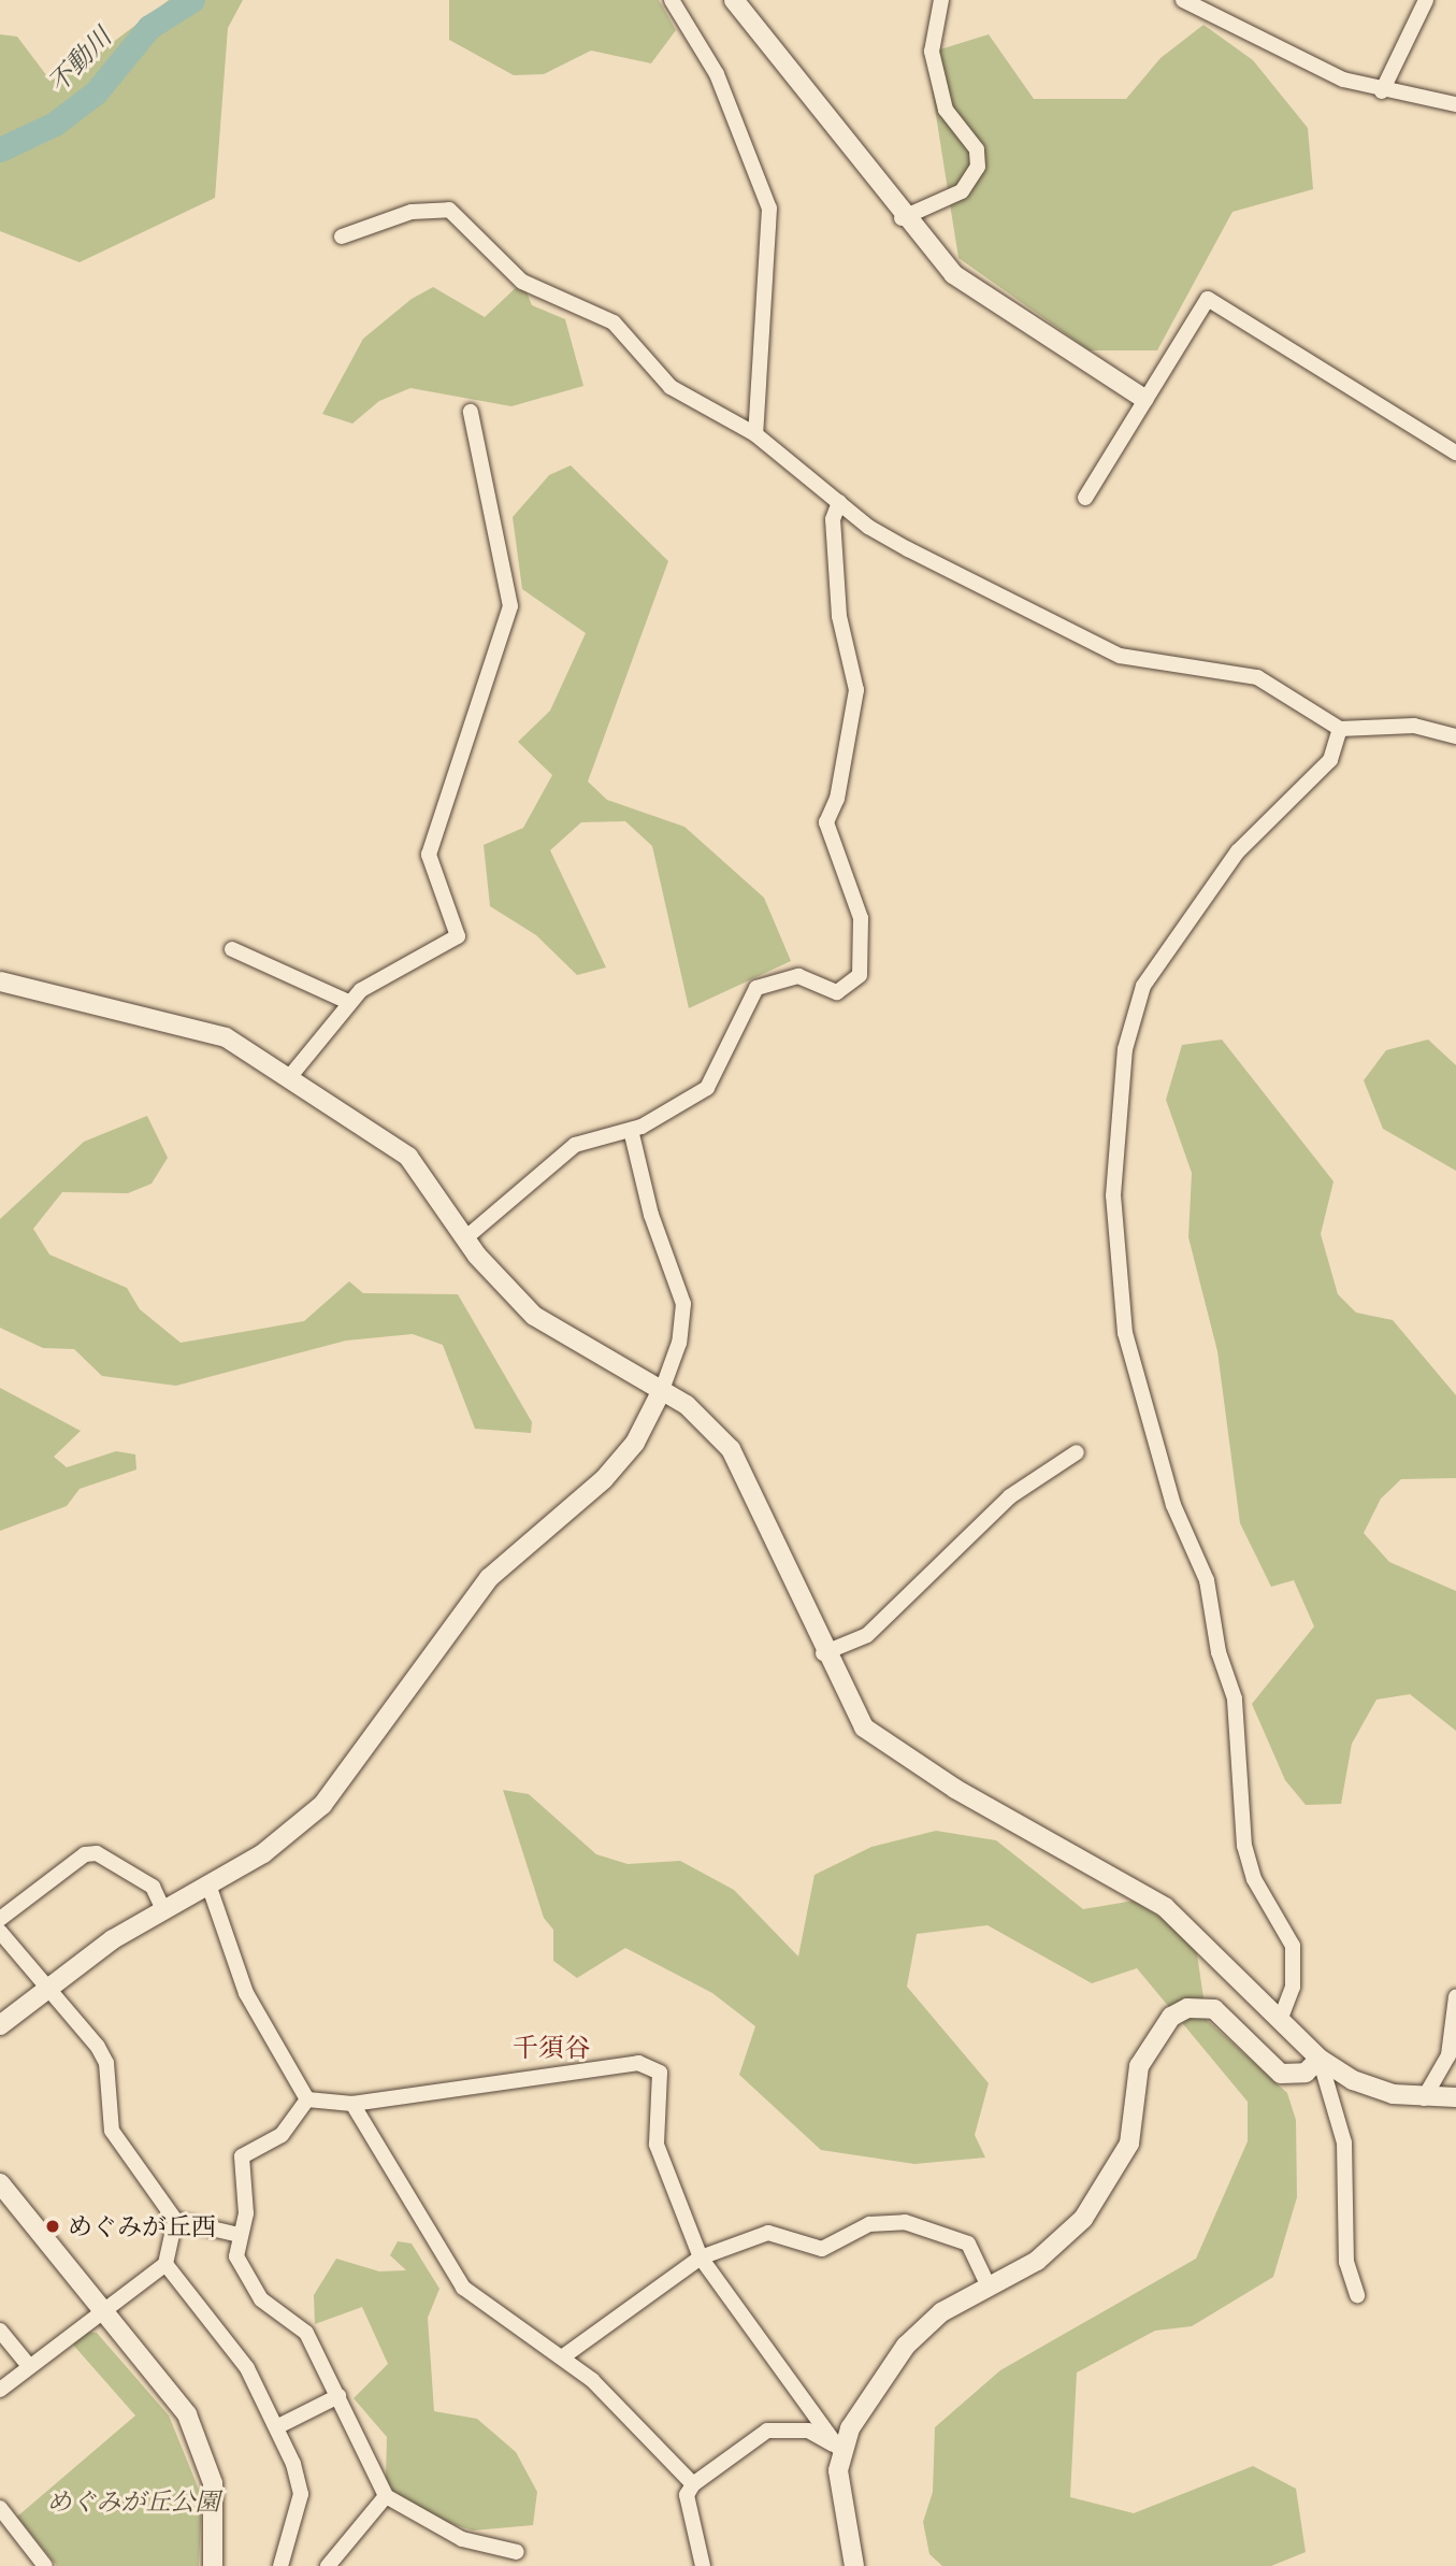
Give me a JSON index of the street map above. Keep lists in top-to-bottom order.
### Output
{
  "districts": ["千須谷"],
  "water": ["不動川"],
  "parks": ["めぐみが丘公園"],
  "places": ["めぐみが丘西"]
}
